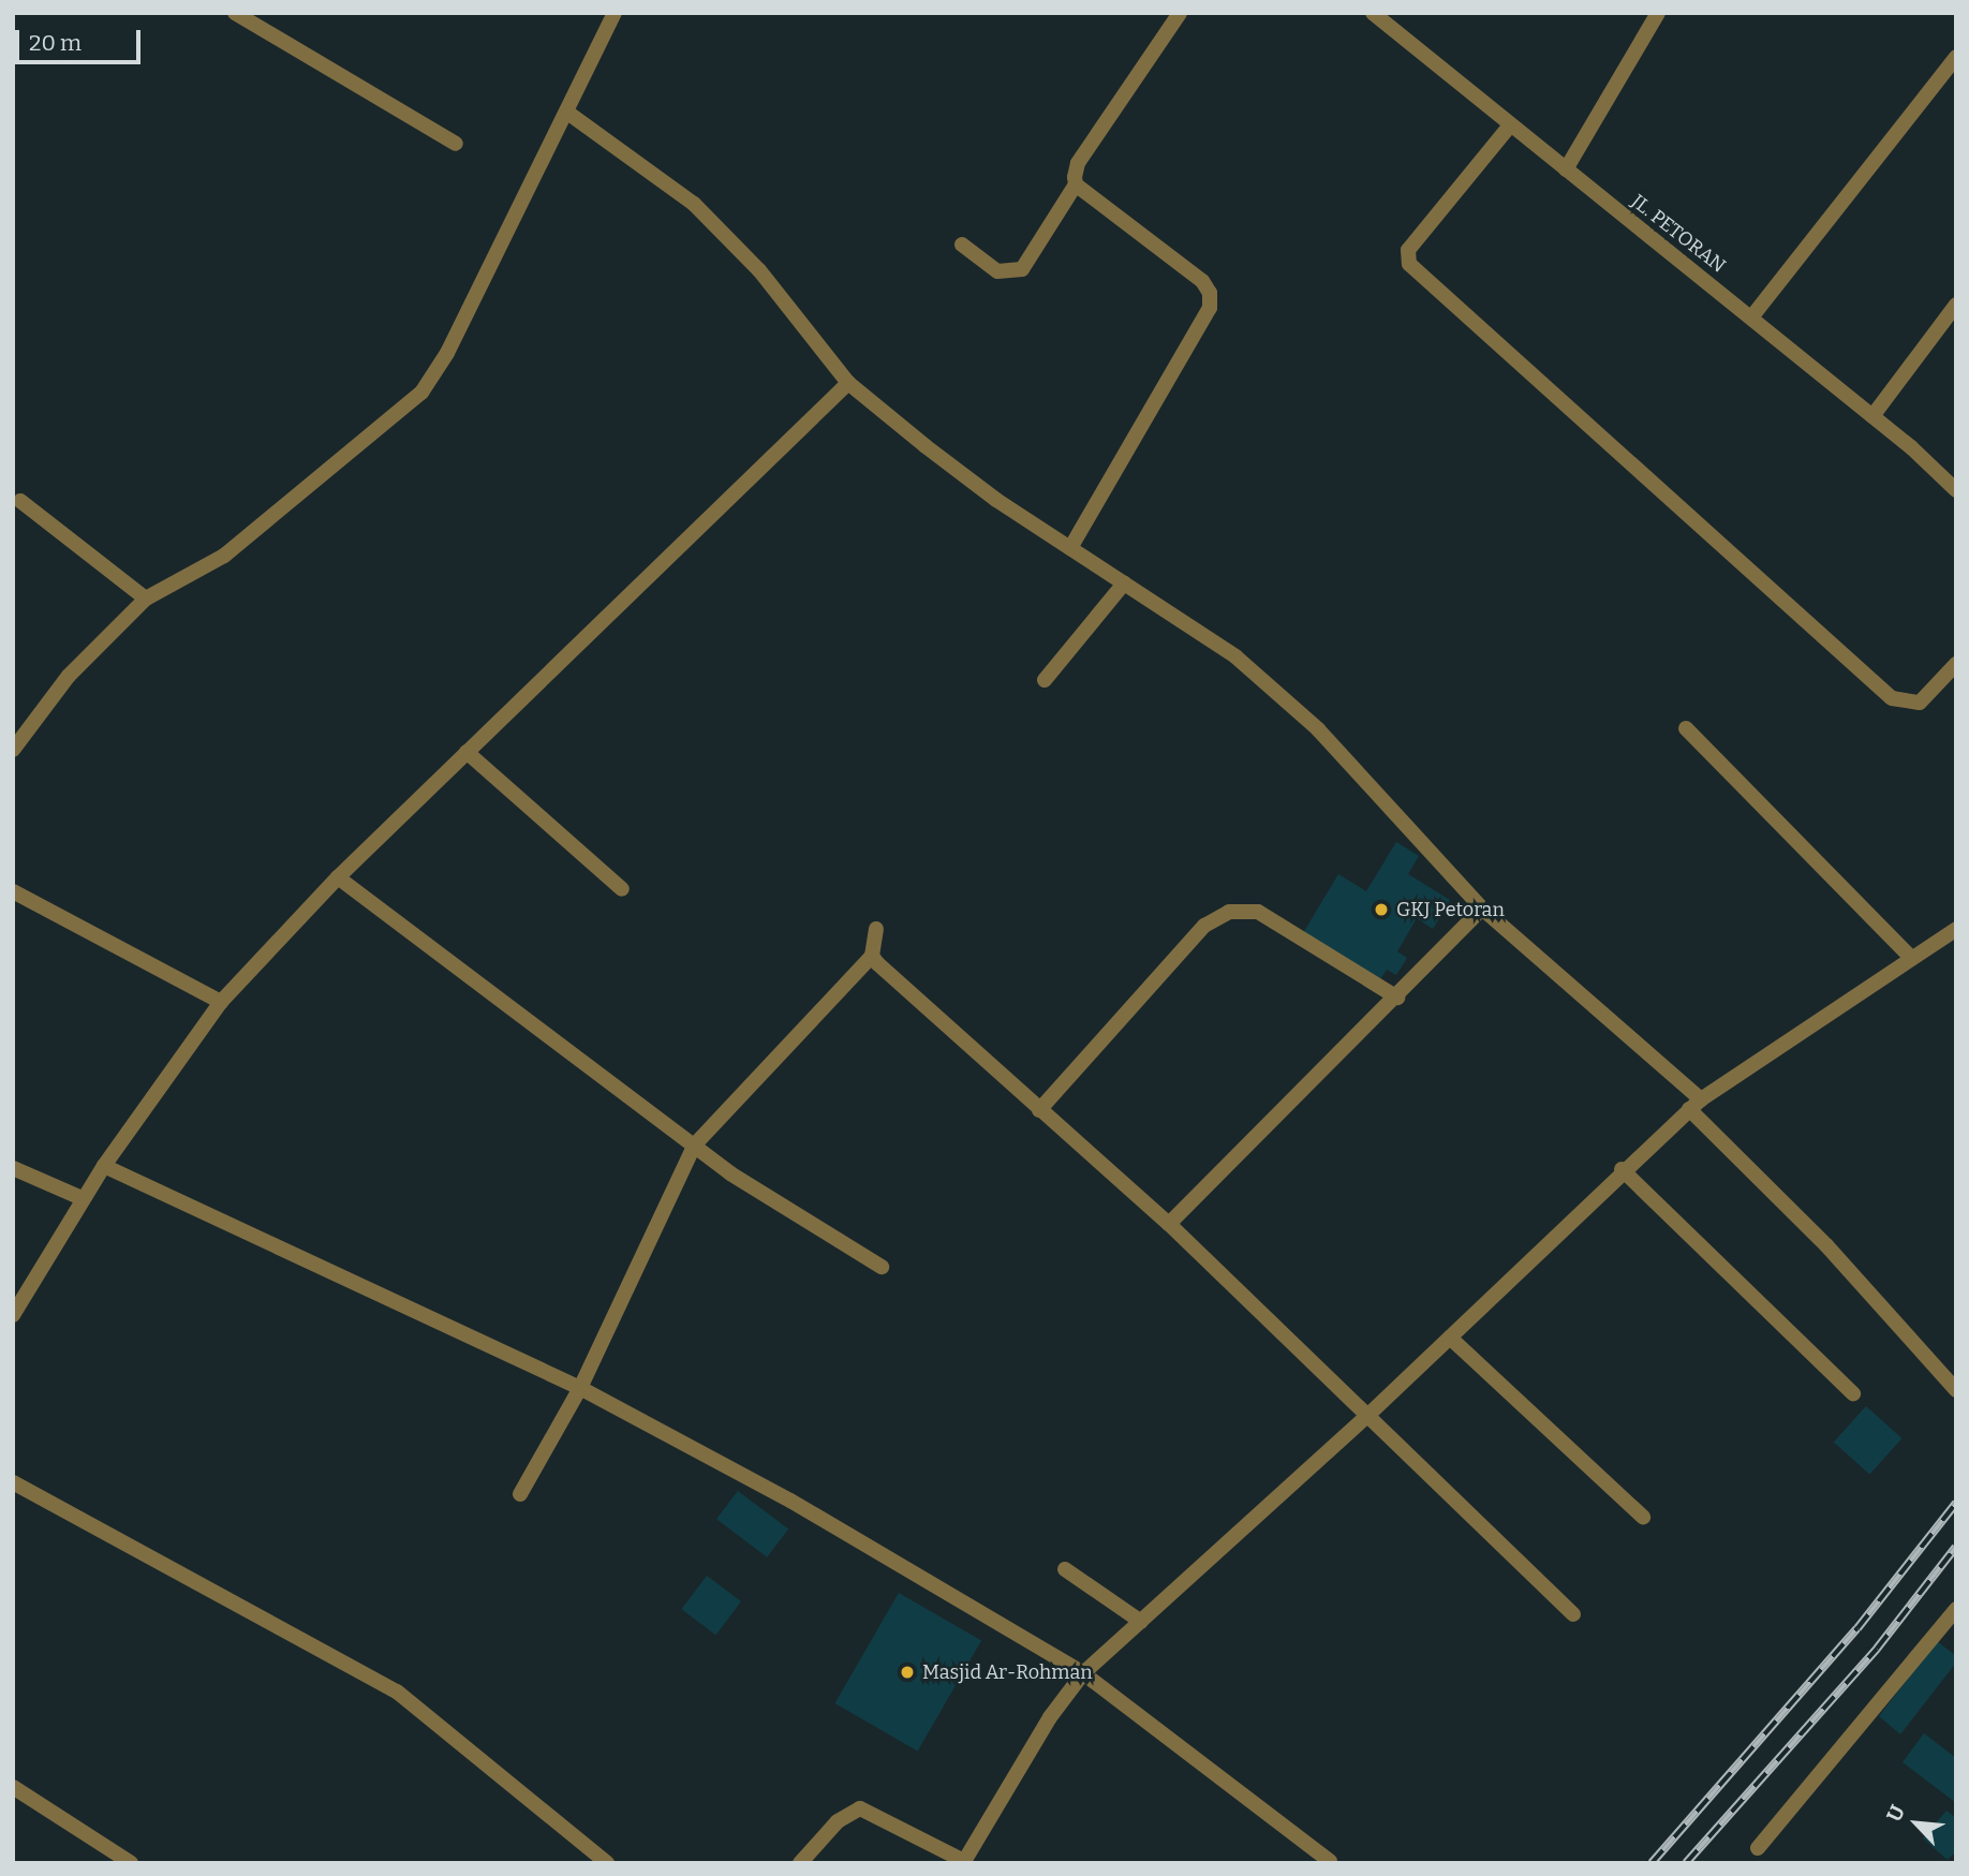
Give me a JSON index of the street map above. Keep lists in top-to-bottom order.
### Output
{
  "streets": {
    "street": ["JL. PETORAN"]
  },
  "places": ["GKJ Petoran", "Masjid Ar-Rohman"],
  "scale_bar": "20 m",
  "north": "top left"
}
